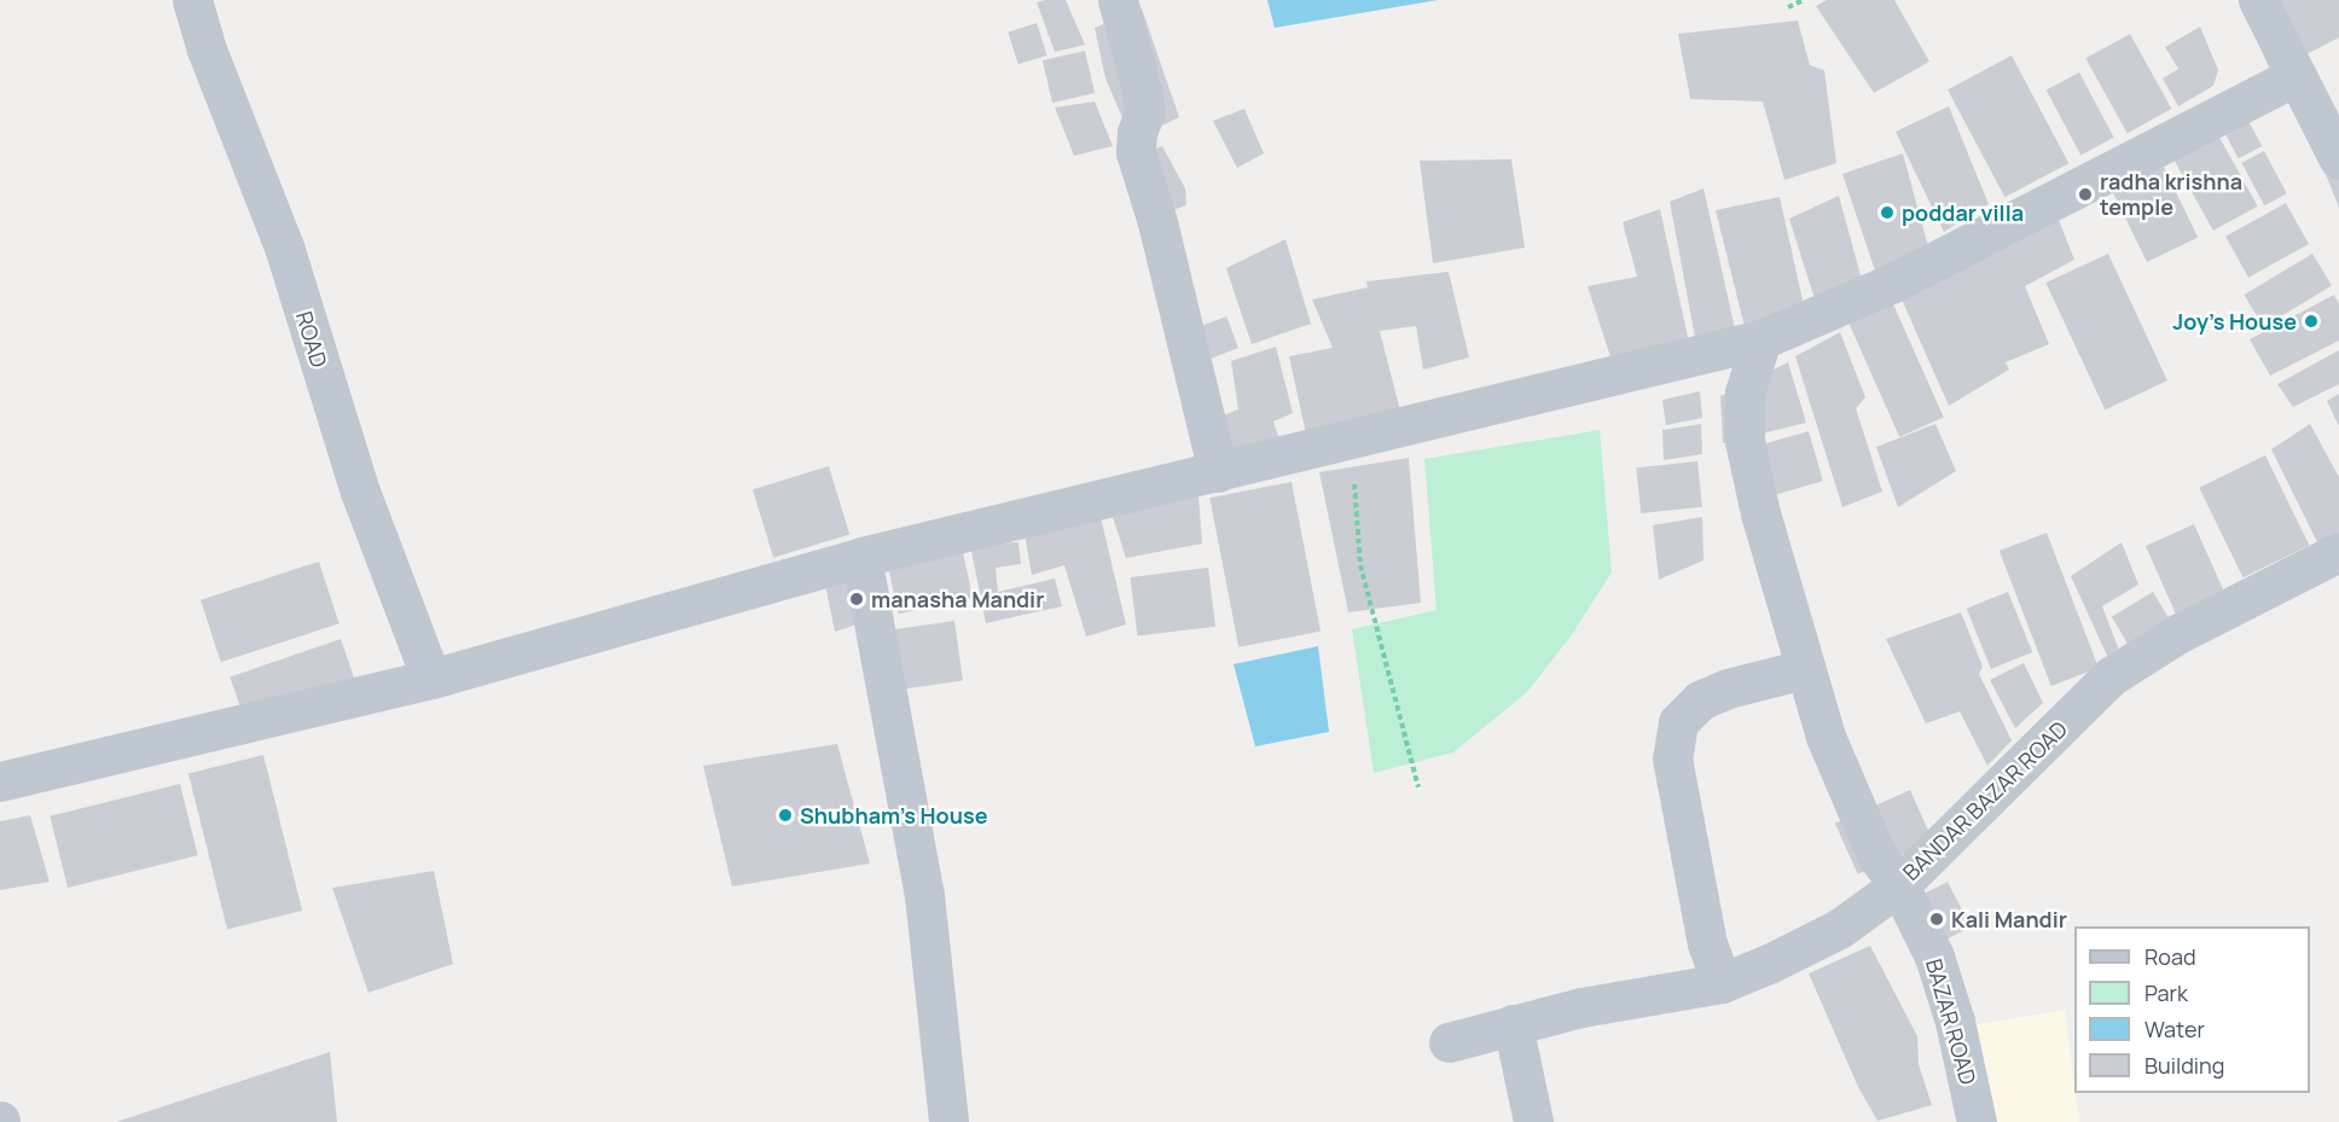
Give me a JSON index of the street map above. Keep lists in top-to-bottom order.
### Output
{
  "streets": {
    "street": ["ROAD", "BANDAR BAZAR ROAD", "BAZAR ROAD"]
  },
  "crossings": [
    ["BANDAR BAZAR ROAD", "BAZAR ROAD"]
  ],
  "places": [
    "radha krishna temple",
    "poddar villa",
    "Joy's House",
    "manasha Mandir",
    "Shubham's House",
    "Kali Mandir"
  ],
  "legend": [
    "Road",
    "Park",
    "Water",
    "Building"
  ]
}
